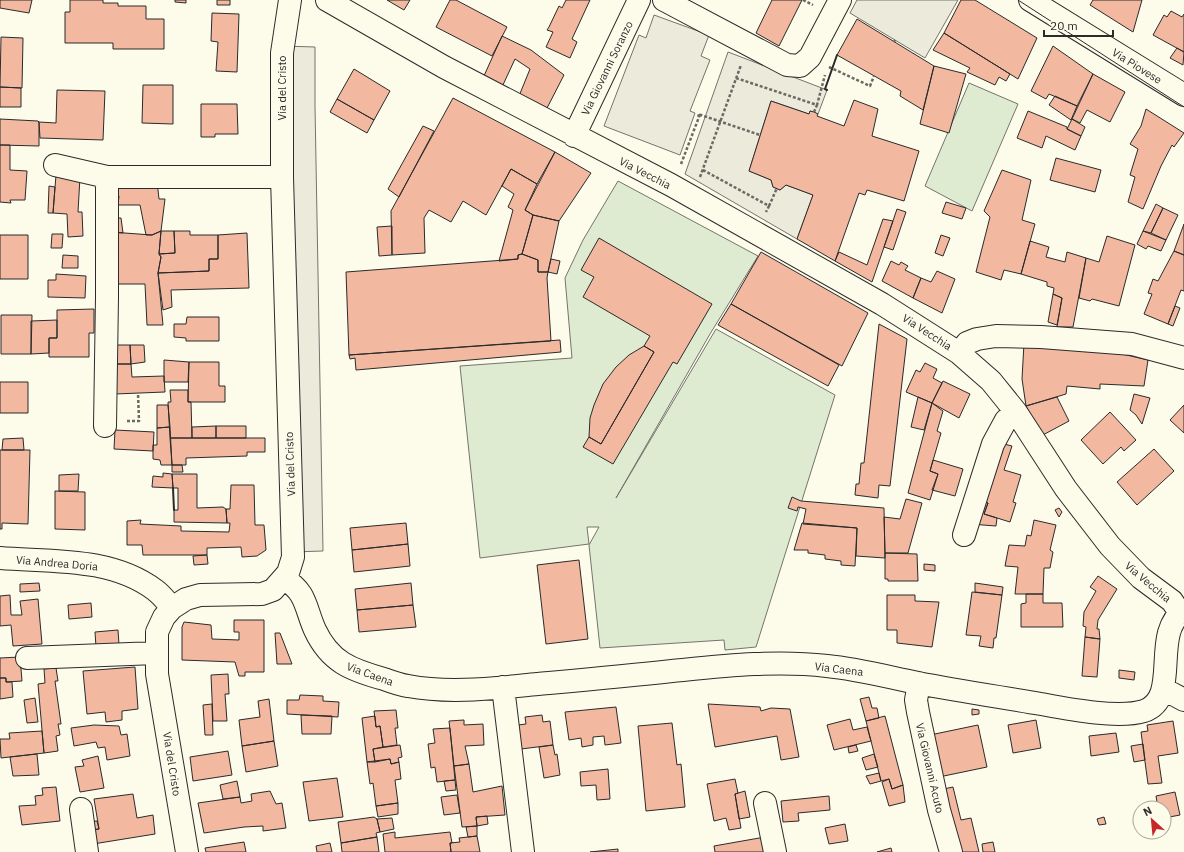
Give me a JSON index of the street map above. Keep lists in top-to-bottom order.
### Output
{
  "streets": {
    "street": [
      "Via Piovese",
      "Via Giovanni Soranzo",
      "Via del Cristo",
      "Via Vecchia",
      "Via Andrea Doria",
      "Via Caena",
      "Via Giovanni Acuto"
    ]
  },
  "crossings": [
    ["Via Giovanni Soranzo", "Via Vecchia"],
    ["Via del Cristo", "Via Andrea Doria"],
    ["Via del Cristo", "Via Caena"],
    ["Via Caena", "Via Giovanni Acuto"]
  ],
  "scale_bar": "20 m",
  "north": "top left"
}
